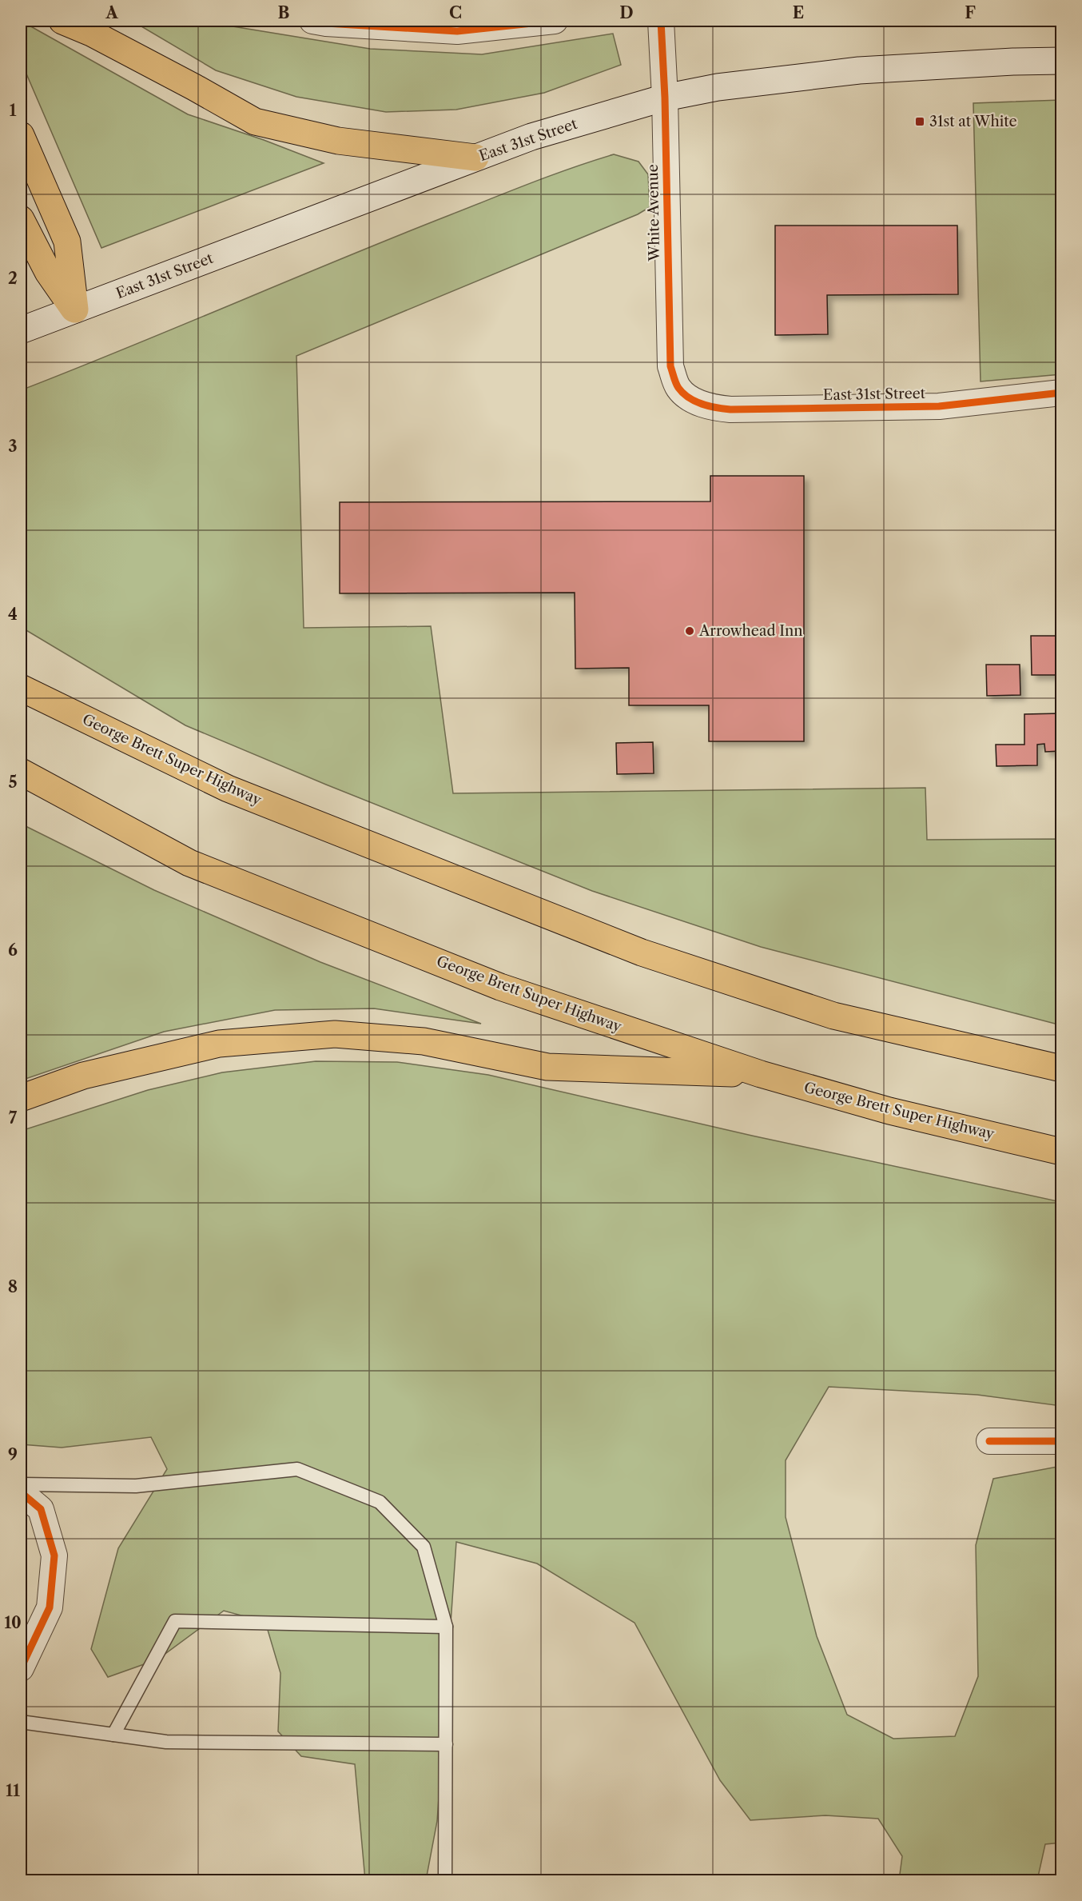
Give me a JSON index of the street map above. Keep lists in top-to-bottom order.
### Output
{
  "streets": {
    "highway": ["George Brett Super Highway"],
    "main road": ["East 31st Street"],
    "street": ["White Avenue"]
  },
  "crossings": [
    ["East 31st Street", "White Avenue"]
  ],
  "places": {
    "transit": ["31st at White"],
    "other": ["Arrowhead Inn"]
  },
  "grid": {
    "columns": [
      "A",
      "B",
      "C",
      "D",
      "E",
      "F"
    ],
    "rows": [
      "1",
      "2",
      "3",
      "4",
      "5",
      "6",
      "7",
      "8",
      "9",
      "10",
      "11"
    ]
  }
}
